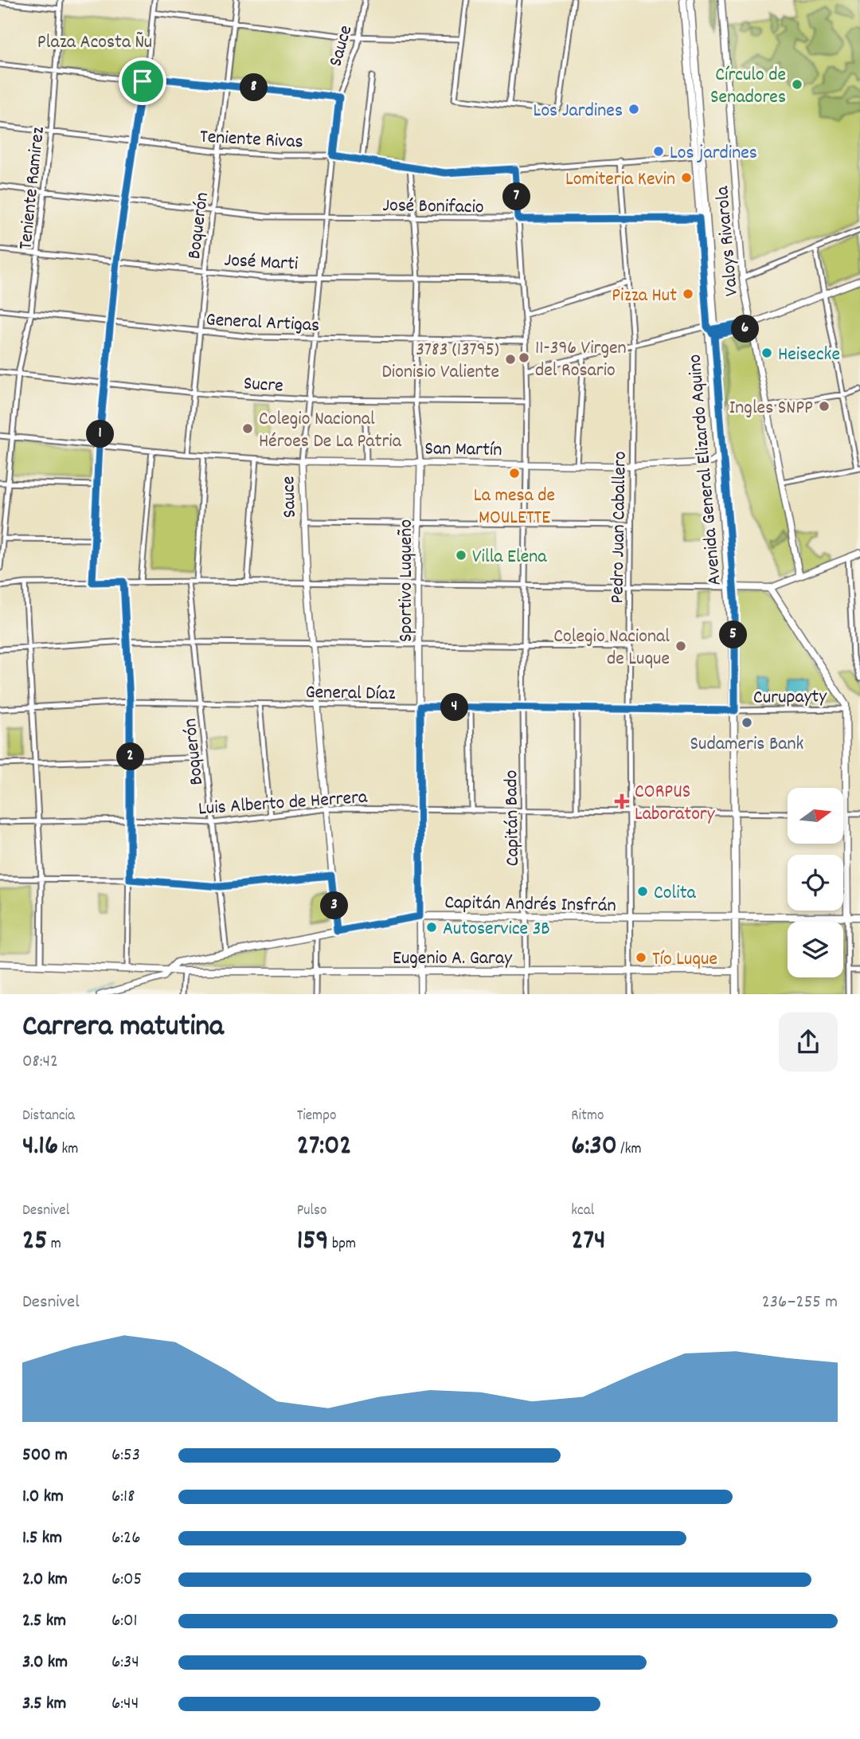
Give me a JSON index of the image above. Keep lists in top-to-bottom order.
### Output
{
  "streets": {
    "main road": ["Avenida General Elizardo Aquino", "Capitán Andrés Insfrán", "Eugenio A. Garay"],
    "street": [
      "Sauce",
      "Teniente Rivas",
      "Teniente Ramirez",
      "José Bonifacio",
      "Boquerón",
      "Valoys Rivarola",
      "José Marti",
      "General Artigas",
      "Sucre",
      "San Martín",
      "Pedro Juan Caballero",
      "Sportivo Luqueño",
      "General Díaz",
      "Curupayty",
      "Luis Alberto de Herrera",
      "Capitán Bado"
    ]
  },
  "crossings": [
    ["Sauce", "Teniente Rivas"],
    ["Sauce", "José Bonifacio"],
    ["Sauce", "José Marti"],
    ["Sauce", "General Artigas"],
    ["Sauce", "Sucre"],
    ["Sauce", "San Martín"],
    ["Sauce", "General Díaz"],
    ["Sauce", "Luis Alberto de Herrera"],
    ["Sauce", "Capitán Andrés Insfrán"],
    ["Teniente Rivas", "Teniente Ramirez"],
    ["Teniente Rivas", "Boquerón"],
    ["Teniente Rivas", "Avenida General Elizardo Aquino"],
    ["Teniente Rivas", "Pedro Juan Caballero"],
    ["Teniente Rivas", "Sportivo Luqueño"],
    ["Teniente Rivas", "Capitán Bado"],
    ["Teniente Ramirez", "José Bonifacio"],
    ["Teniente Ramirez", "José Marti"],
    ["Teniente Ramirez", "General Artigas"],
    ["Teniente Ramirez", "Sucre"],
    ["Teniente Ramirez", "San Martín"],
    ["José Bonifacio", "Boquerón"],
    ["José Bonifacio", "Avenida General Elizardo Aquino"],
    ["José Bonifacio", "Pedro Juan Caballero"],
    ["José Bonifacio", "Sportivo Luqueño"],
    ["José Bonifacio", "Capitán Bado"],
    ["Boquerón", "José Marti"],
    ["Boquerón", "General Artigas"],
    ["Boquerón", "Sucre"],
    ["Boquerón", "San Martín"],
    ["Boquerón", "General Díaz"],
    ["Boquerón", "Luis Alberto de Herrera"],
    ["Boquerón", "Capitán Andrés Insfrán"],
    ["José Marti", "Sportivo Luqueño"],
    ["José Marti", "Capitán Bado"],
    ["General Artigas", "Sportivo Luqueño"],
    ["General Artigas", "Capitán Bado"],
    ["Sucre", "Sportivo Luqueño"],
    ["Sucre", "Capitán Bado"],
    ["San Martín", "Avenida General Elizardo Aquino"],
    ["San Martín", "Pedro Juan Caballero"],
    ["San Martín", "Sportivo Luqueño"],
    ["San Martín", "Capitán Bado"],
    ["Avenida General Elizardo Aquino", "General Díaz"],
    ["Avenida General Elizardo Aquino", "Curupayty"],
    ["Avenida General Elizardo Aquino", "Luis Alberto de Herrera"],
    ["Avenida General Elizardo Aquino", "Capitán Andrés Insfrán"],
    ["Avenida General Elizardo Aquino", "Eugenio A. Garay"],
    ["Pedro Juan Caballero", "General Díaz"],
    ["Pedro Juan Caballero", "Luis Alberto de Herrera"],
    ["Pedro Juan Caballero", "Capitán Andrés Insfrán"],
    ["Pedro Juan Caballero", "Eugenio A. Garay"],
    ["Sportivo Luqueño", "General Díaz"],
    ["Sportivo Luqueño", "Luis Alberto de Herrera"],
    ["Sportivo Luqueño", "Capitán Andrés Insfrán"],
    ["Sportivo Luqueño", "Eugenio A. Garay"],
    ["General Díaz", "Curupayty"],
    ["General Díaz", "Capitán Bado"],
    ["Luis Alberto de Herrera", "Capitán Bado"],
    ["Capitán Bado", "Capitán Andrés Insfrán"],
    ["Capitán Bado", "Eugenio A. Garay"],
    ["Capitán Andrés Insfrán", "Eugenio A. Garay"]
  ],
  "parks": ["Plaza Acosta Ñu"],
  "places": {
    "other": [
      "Círculo de Senadores",
      "Los Jardines",
      "Los jardines",
      "Lomiteria Kevin",
      "Pizza Hut",
      "Heisecke",
      "11-396 Virgen del Rosario",
      "3783 (13795) Dionisio Valiente",
      "Ingles SNPP",
      "Colegio Nacional Héroes De La Patria",
      "La mesa de MOULETTE",
      "Villa Elena",
      "Colegio Nacional de Luque",
      "Sudameris Bank",
      "Colita",
      "Autoservice 3B",
      "Tío Luque"
    ],
    "health": ["CORPUS Laboratory"]
  },
  "north": "right",
  "page": {
    "pins": [
      "8",
      "7",
      "6",
      "1",
      "5",
      "4",
      "2",
      "3"
    ],
    "heading": ["Carrera matutina", "08:42"],
    "stats": [
      ["Distancia", "4.16 km"],
      ["Tiempo", "27:02"],
      ["Ritmo", "6:30 /km"],
      ["Desnivel", "25 m"],
      ["Pulso", "159 bpm"],
      ["kcal", "274"]
    ],
    "chart": ["Desnivel", "236–255 m"],
    "list": [
      {
        "name": "500 m",
        "note": "6:53"
      },
      {
        "name": "1.0 km",
        "note": "6:18"
      },
      {
        "name": "1.5 km",
        "note": "6:26"
      },
      {
        "name": "2.0 km",
        "note": "6:05"
      },
      {
        "name": "2.5 km",
        "note": "6:01"
      },
      {
        "name": "3.0 km",
        "note": "6:34"
      },
      {
        "name": "3.5 km",
        "note": "6:44"
      }
    ]
  }
}
